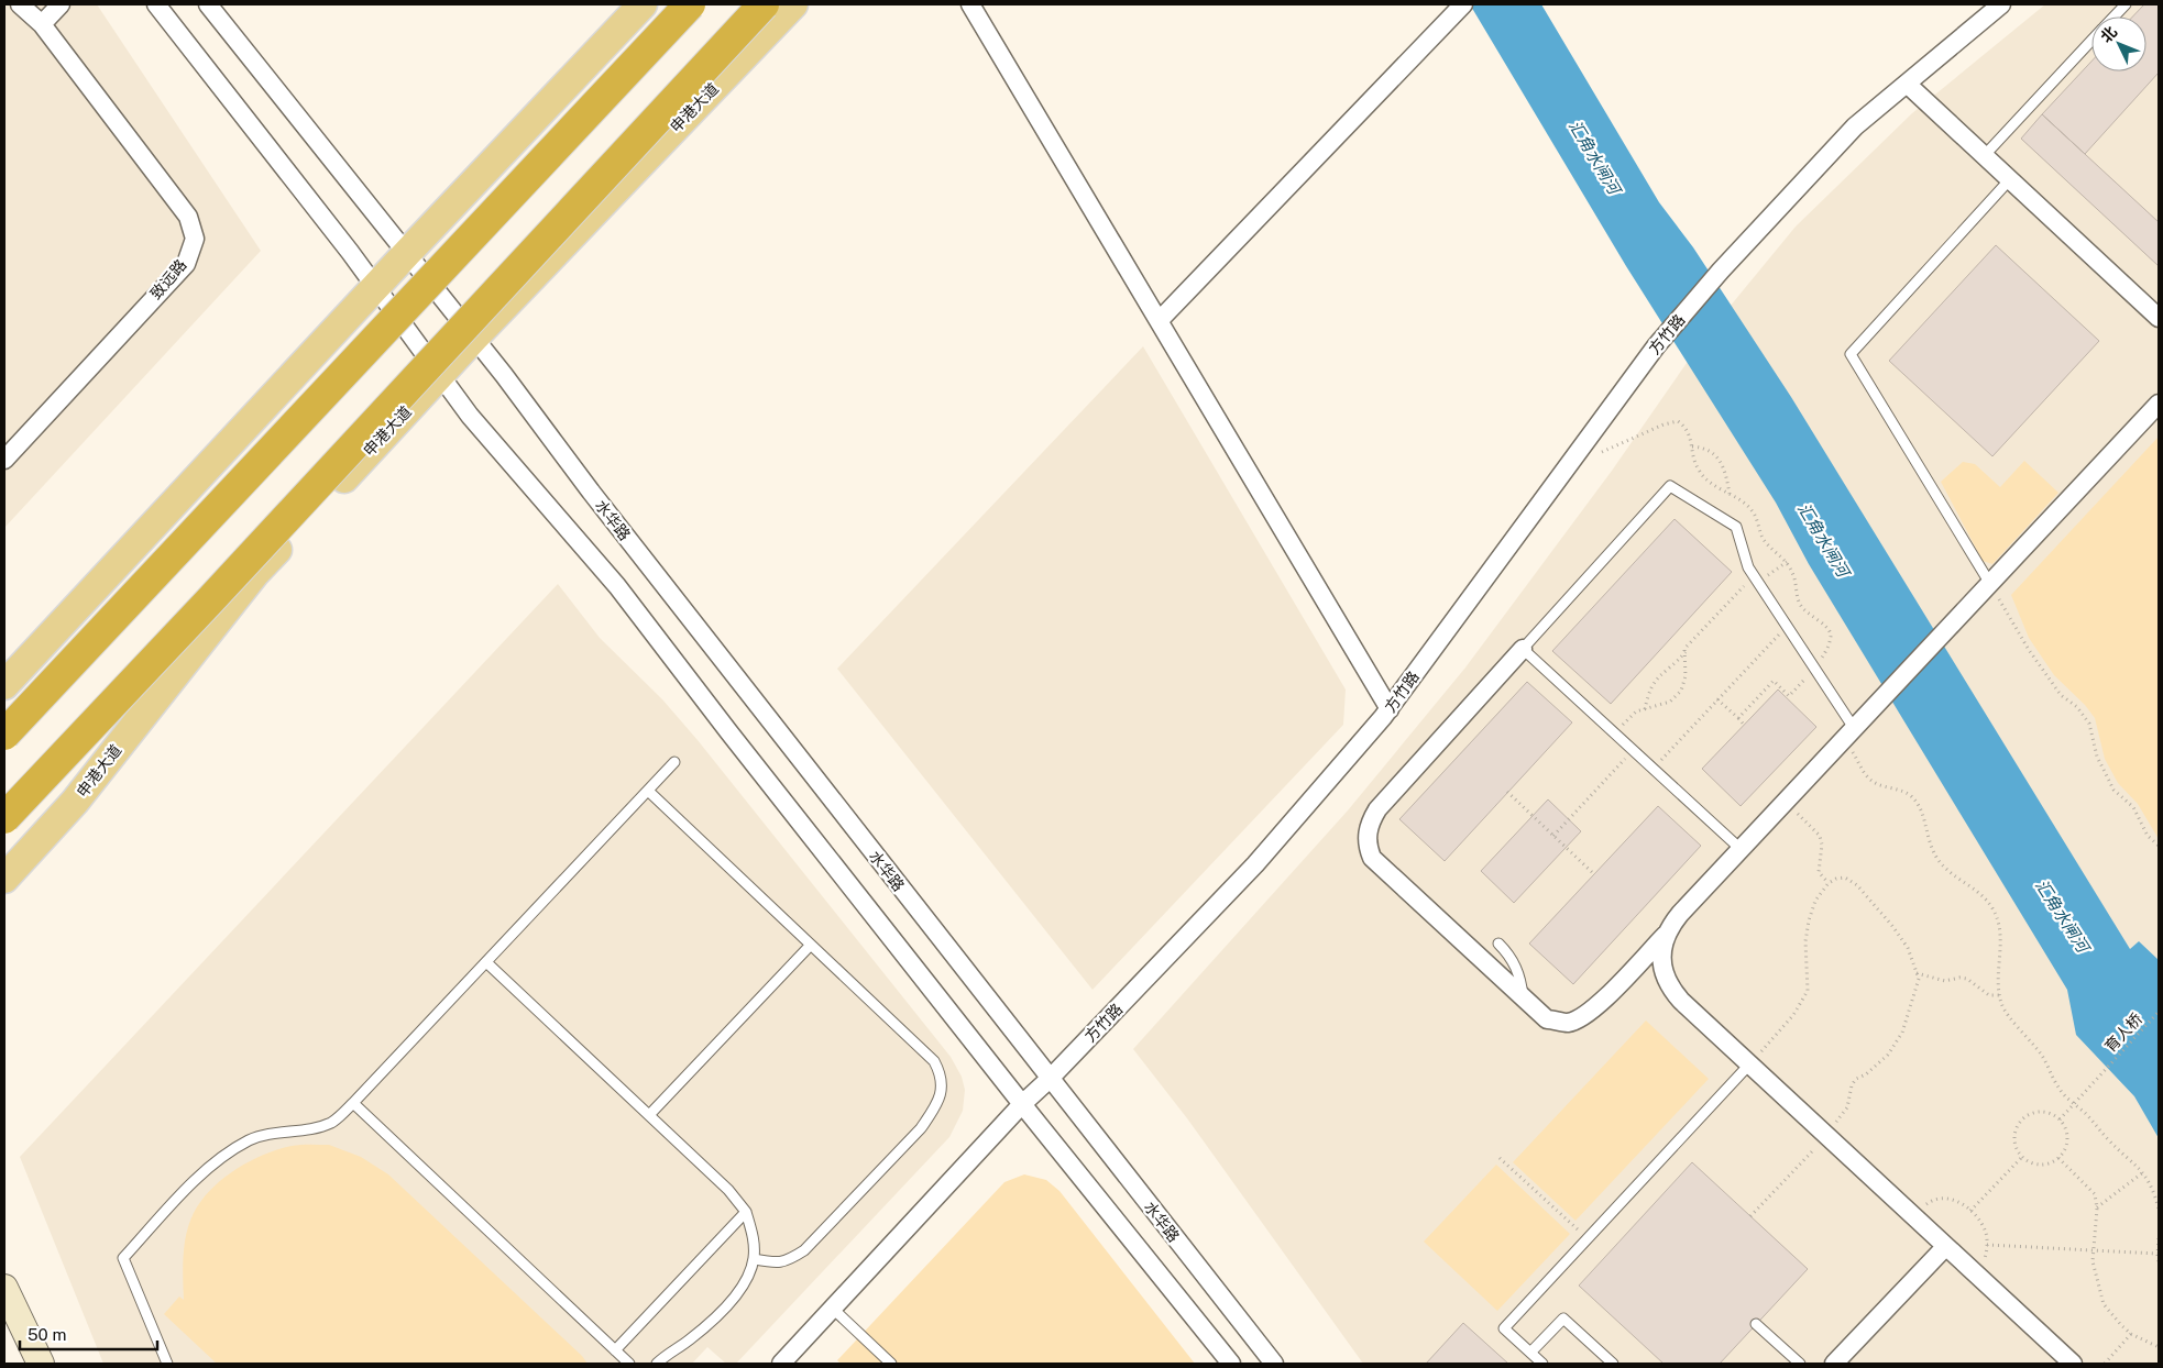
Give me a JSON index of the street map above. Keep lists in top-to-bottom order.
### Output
{
  "streets": {
    "main road": ["申港大道"],
    "street": ["致远路", "方竹路", "水华路"],
    "path": ["育人桥"]
  },
  "crossings": [
    ["申港大道", "水华路"],
    ["方竹路", "水华路"]
  ],
  "water": ["汇角水闸河"],
  "scale_bar": "50 m",
  "north": "top left"
}
